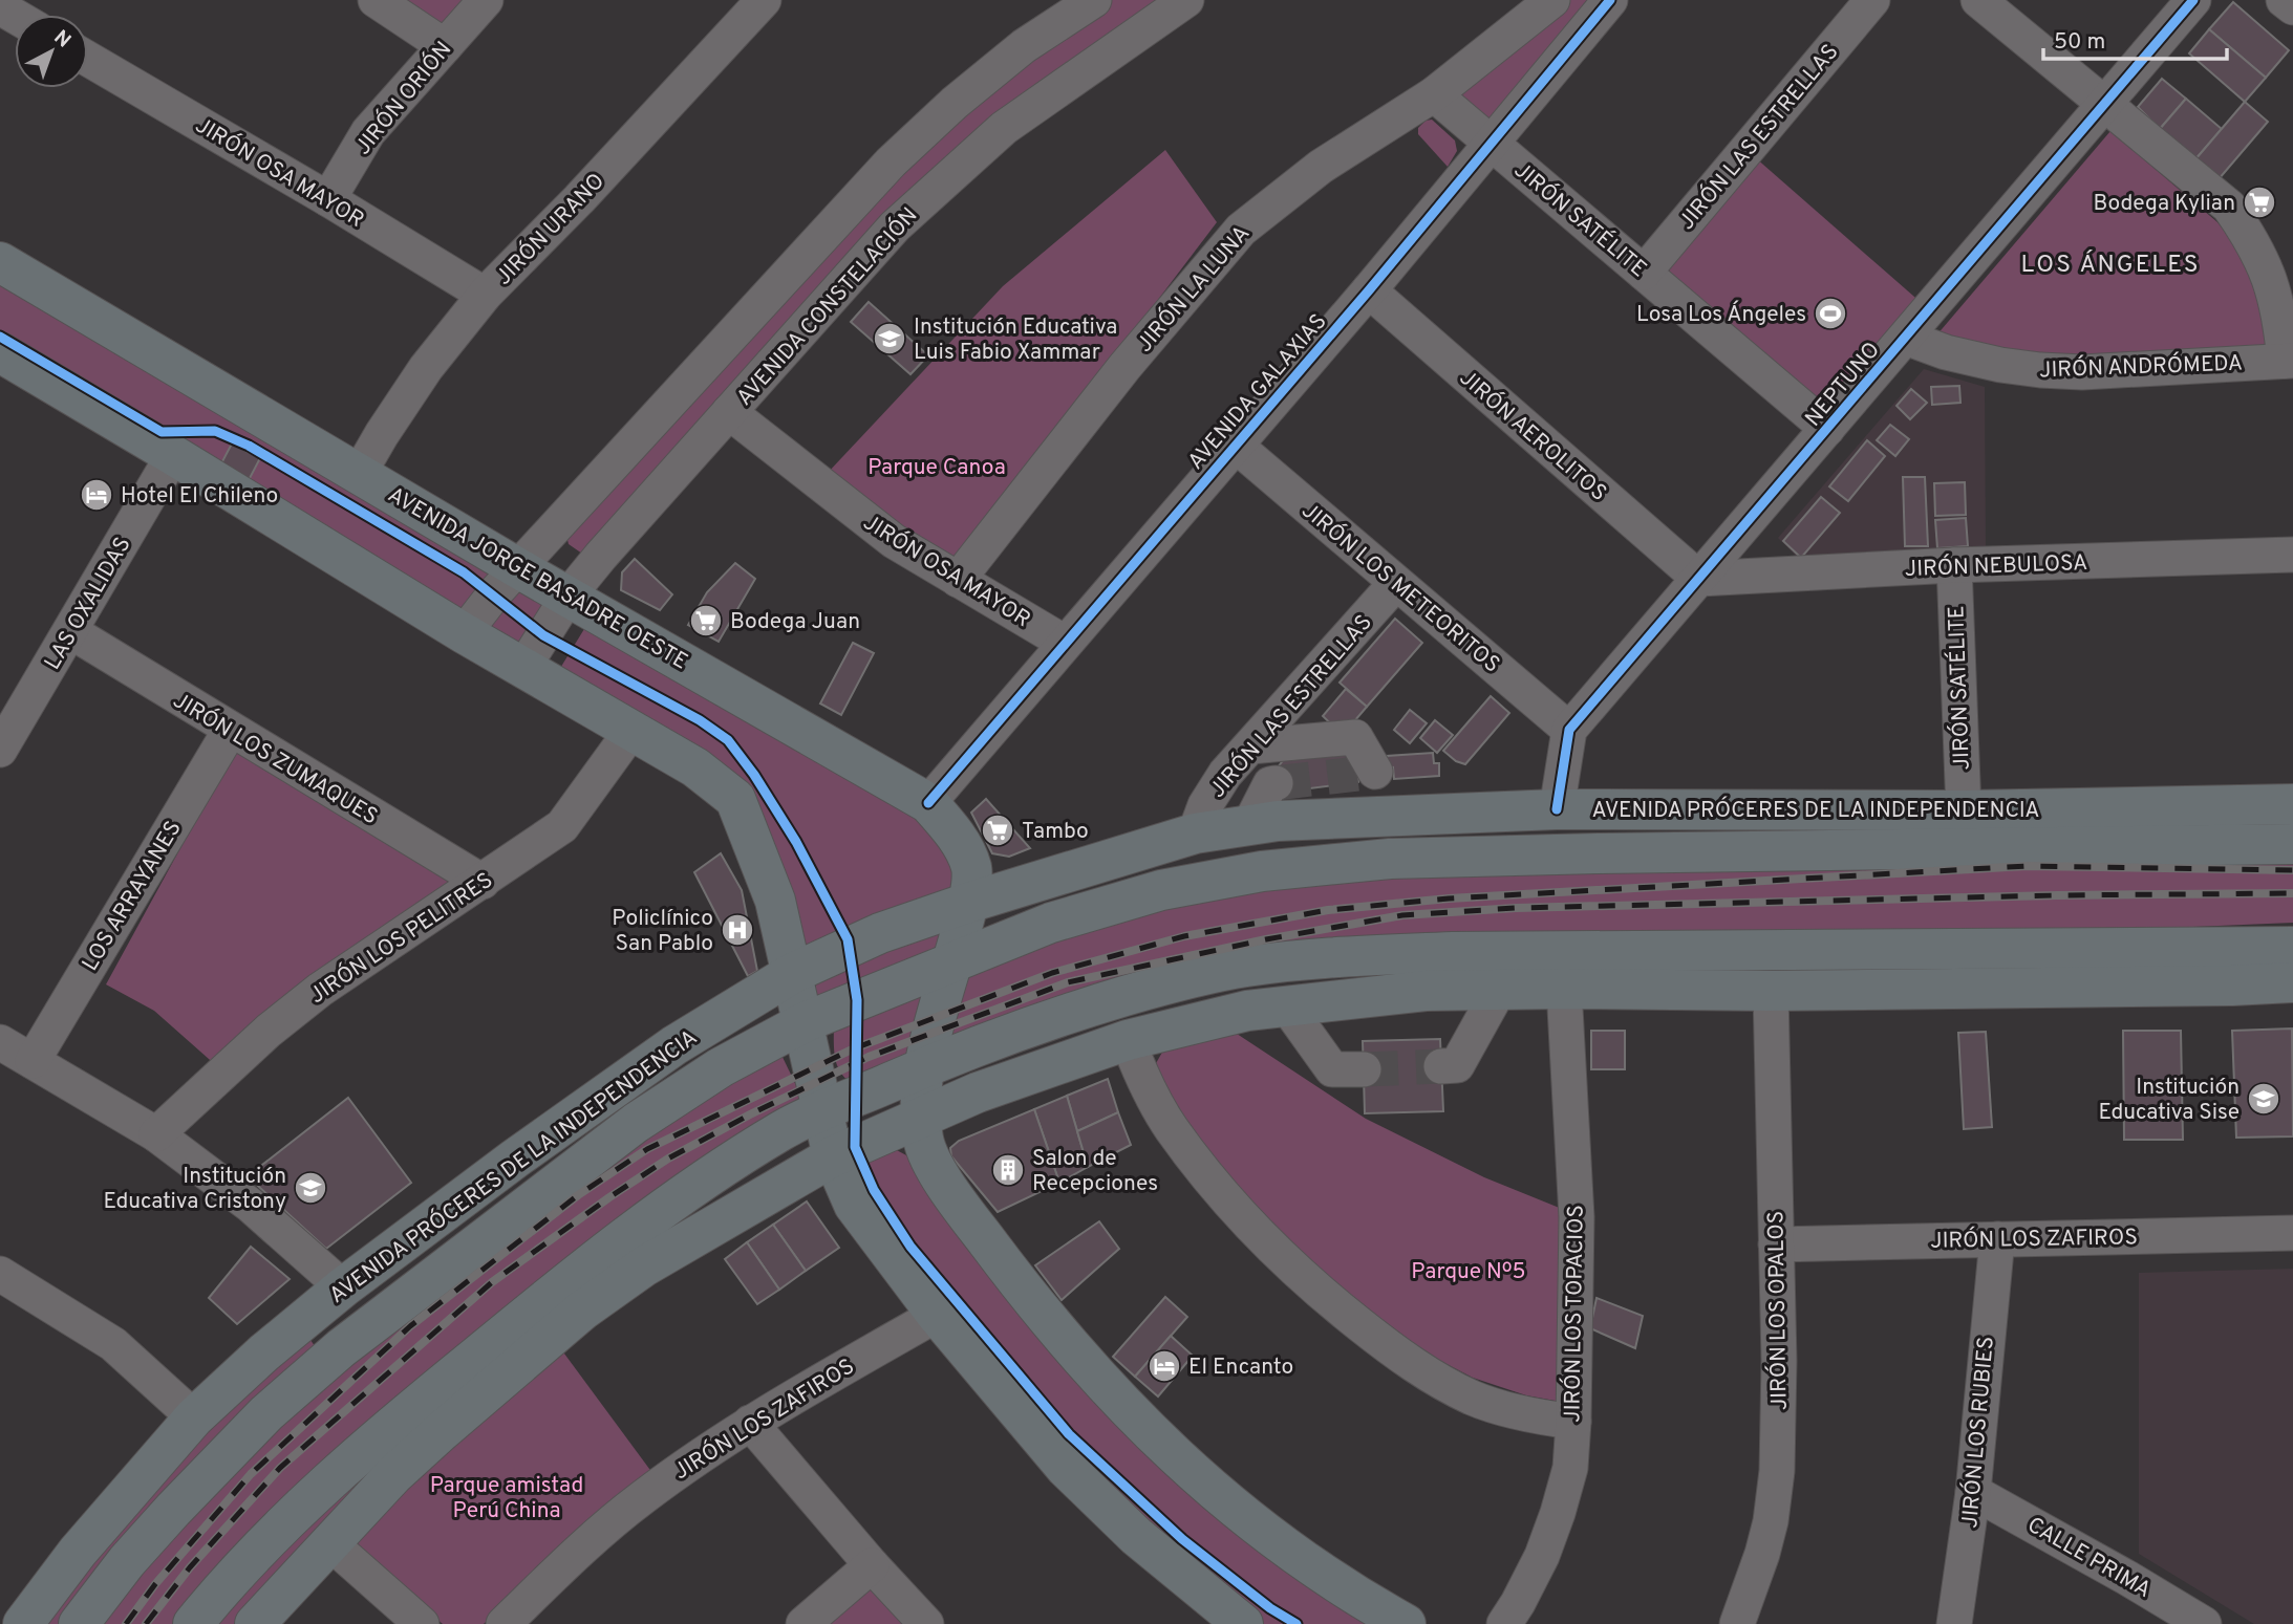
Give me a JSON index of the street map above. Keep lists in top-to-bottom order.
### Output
{
  "streets": {
    "main road": ["AVENIDA JORGE BASADRE OESTE", "AVENIDA PRÓCERES DE LA INDEPENDENCIA"],
    "street": [
      "JIRÓN ORIÓN",
      "JIRÓN LAS ESTRELLAS",
      "JIRÓN OSA MAYOR",
      "JIRÓN SATÉLITE",
      "JIRÓN URANO",
      "JIRÓN LA LUNA",
      "AVENIDA CONSTELACIÓN",
      "JIRÓN ANDRÓMEDA",
      "NEPTUNO",
      "AVENIDA GALAXIAS",
      "JIRÓN AEROLITOS",
      "JIRÓN NEBULOSA",
      "JIRÓN LOS METEORITOS",
      "LAS OXALIDAS",
      "JIRÓN LOS ZUMAQUES",
      "LOS ARRAYANES",
      "JIRÓN LOS PELITRES",
      "JIRÓN LOS ZAFIROS",
      "JIRÓN LOS OPALOS",
      "JIRÓN LOS TOPACIOS",
      "JIRÓN LOS RUBIES",
      "CALLE PRIMA"
    ]
  },
  "crossings": [
    ["JIRÓN ORIÓN", "JIRÓN OSA MAYOR"],
    ["JIRÓN LAS ESTRELLAS", "JIRÓN SATÉLITE"],
    ["JIRÓN LAS ESTRELLAS", "JIRÓN LOS METEORITOS"],
    ["JIRÓN LAS ESTRELLAS", "AVENIDA PRÓCERES DE LA INDEPENDENCIA"],
    ["JIRÓN OSA MAYOR", "JIRÓN URANO"],
    ["JIRÓN OSA MAYOR", "JIRÓN LA LUNA"],
    ["JIRÓN OSA MAYOR", "AVENIDA CONSTELACIÓN"],
    ["JIRÓN OSA MAYOR", "AVENIDA GALAXIAS"],
    ["JIRÓN SATÉLITE", "JIRÓN LA LUNA"],
    ["JIRÓN SATÉLITE", "NEPTUNO"],
    ["JIRÓN SATÉLITE", "AVENIDA GALAXIAS"],
    ["JIRÓN SATÉLITE", "JIRÓN NEBULOSA"],
    ["JIRÓN SATÉLITE", "AVENIDA PRÓCERES DE LA INDEPENDENCIA"],
    ["JIRÓN URANO", "AVENIDA JORGE BASADRE OESTE"],
    ["AVENIDA CONSTELACIÓN", "AVENIDA JORGE BASADRE OESTE"],
    ["JIRÓN ANDRÓMEDA", "NEPTUNO"],
    ["NEPTUNO", "JIRÓN AEROLITOS"],
    ["NEPTUNO", "JIRÓN NEBULOSA"],
    ["NEPTUNO", "JIRÓN LOS METEORITOS"],
    ["AVENIDA GALAXIAS", "JIRÓN AEROLITOS"],
    ["AVENIDA GALAXIAS", "AVENIDA JORGE BASADRE OESTE"],
    ["AVENIDA GALAXIAS", "JIRÓN LOS METEORITOS"],
    ["JIRÓN AEROLITOS", "JIRÓN NEBULOSA"],
    ["AVENIDA JORGE BASADRE OESTE", "AVENIDA PRÓCERES DE LA INDEPENDENCIA"],
    ["LAS OXALIDAS", "JIRÓN LOS ZUMAQUES"],
    ["JIRÓN LOS ZUMAQUES", "LOS ARRAYANES"],
    ["JIRÓN LOS ZUMAQUES", "JIRÓN LOS PELITRES"],
    ["JIRÓN LOS ZAFIROS", "JIRÓN LOS OPALOS"],
    ["JIRÓN LOS ZAFIROS", "JIRÓN LOS RUBIES"],
    ["JIRÓN LOS RUBIES", "CALLE PRIMA"]
  ],
  "districts": ["LOS ÁNGELES"],
  "parks": ["Parque Canoa", "Parque Nº5", "Parque amistad Perú China"],
  "places": {
    "supermarket": ["Bodega Kylian", "Bodega Juan", "Tambo"],
    "sports": ["Losa Los Ángeles"],
    "school or university": ["Institución Educativa Luis Fabio Xammar", "Institución Educativa Sise", "Institución Educativa Cristony"],
    "hotel": ["Hotel El Chileno", "El Encanto"],
    "hospital": ["Policlínico San Pablo"],
    "building": ["Salon de Recepciones"]
  },
  "scale_bar": "50 m",
  "north": "top right"
}
